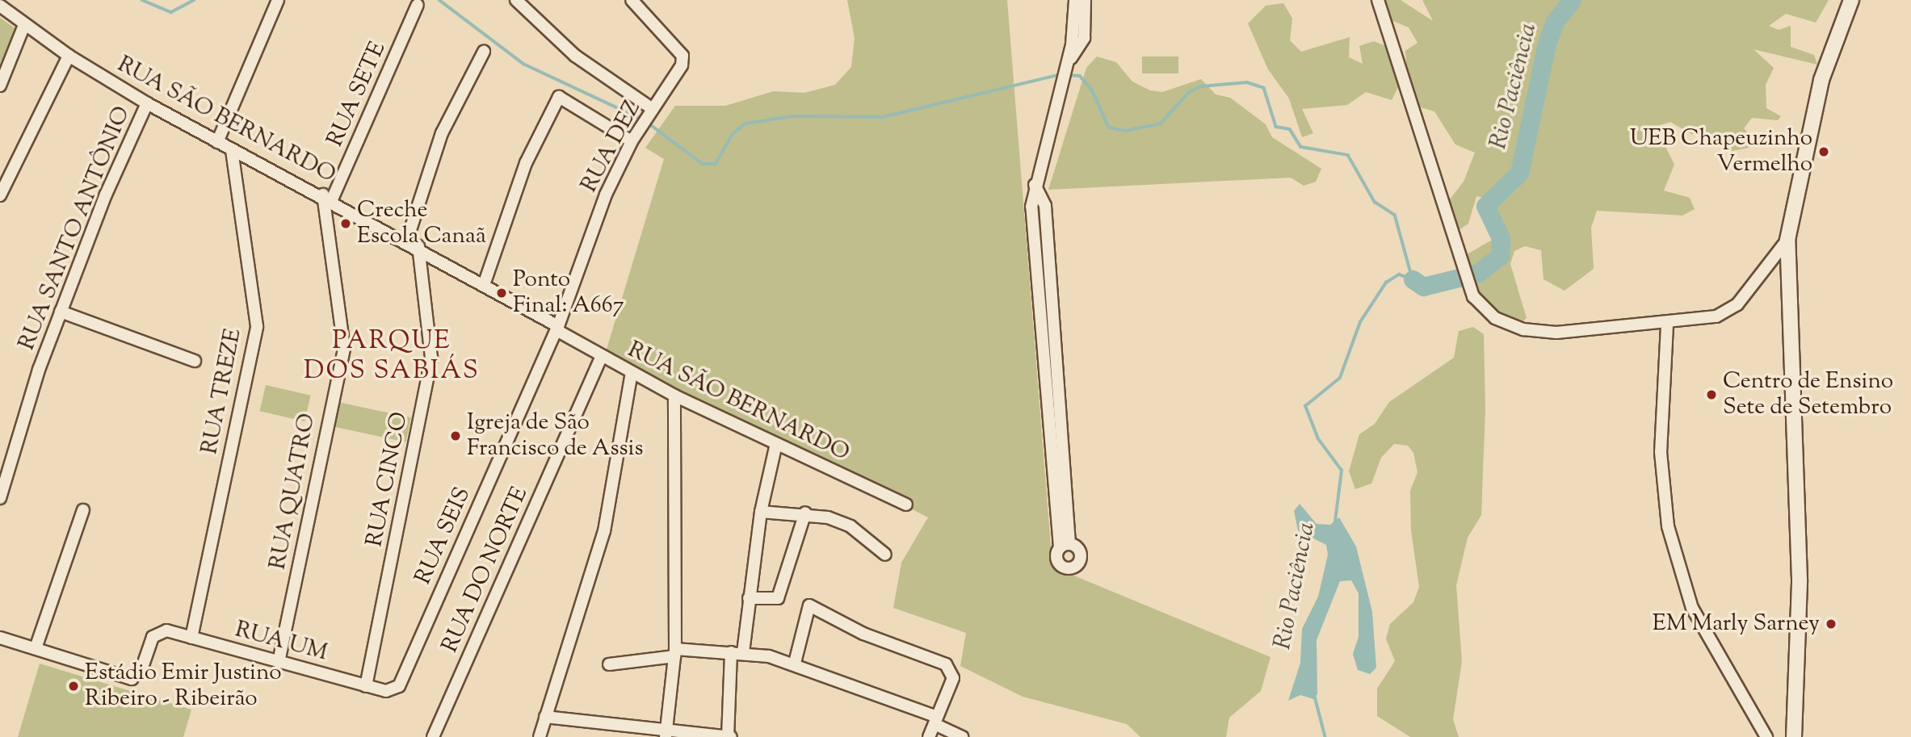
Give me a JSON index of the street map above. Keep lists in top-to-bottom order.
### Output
{
  "streets": {
    "street": [
      "RUA SETE",
      "RUA SÃO BERNARDO",
      "RUA DEZ",
      "RUA SANTO ANTÔNIO",
      "RUA TREZE",
      "RUA CINCO",
      "RUA QUATRO",
      "RUA SEIS",
      "RUA DO NORTE",
      "RUA UM"
    ]
  },
  "crossings": [
    ["RUA SETE", "RUA SÃO BERNARDO"],
    ["RUA SETE", "RUA QUATRO"],
    ["RUA SÃO BERNARDO", "RUA DEZ"],
    ["RUA SÃO BERNARDO", "RUA SANTO ANTÔNIO"],
    ["RUA SÃO BERNARDO", "RUA TREZE"],
    ["RUA SÃO BERNARDO", "RUA CINCO"],
    ["RUA SÃO BERNARDO", "RUA QUATRO"],
    ["RUA SÃO BERNARDO", "RUA SEIS"],
    ["RUA SÃO BERNARDO", "RUA DO NORTE"],
    ["RUA DEZ", "RUA SEIS"],
    ["RUA TREZE", "RUA UM"],
    ["RUA CINCO", "RUA UM"],
    ["RUA QUATRO", "RUA UM"],
    ["RUA SEIS", "RUA UM"]
  ],
  "districts": ["PARQUE DOS SABIÁS"],
  "water": ["Rio Paciência"],
  "places": [
    "UEB Chapeuzinho Vermelho",
    "Creche Escola Canaã",
    "Ponto Final: A667",
    "Centro de Ensino Sete de Setembro",
    "Igreja de São Francisco de Assis",
    "EM Marly Sarney",
    "Estádio Emir Justino Ribeiro - Ribeirão"
  ]
}
